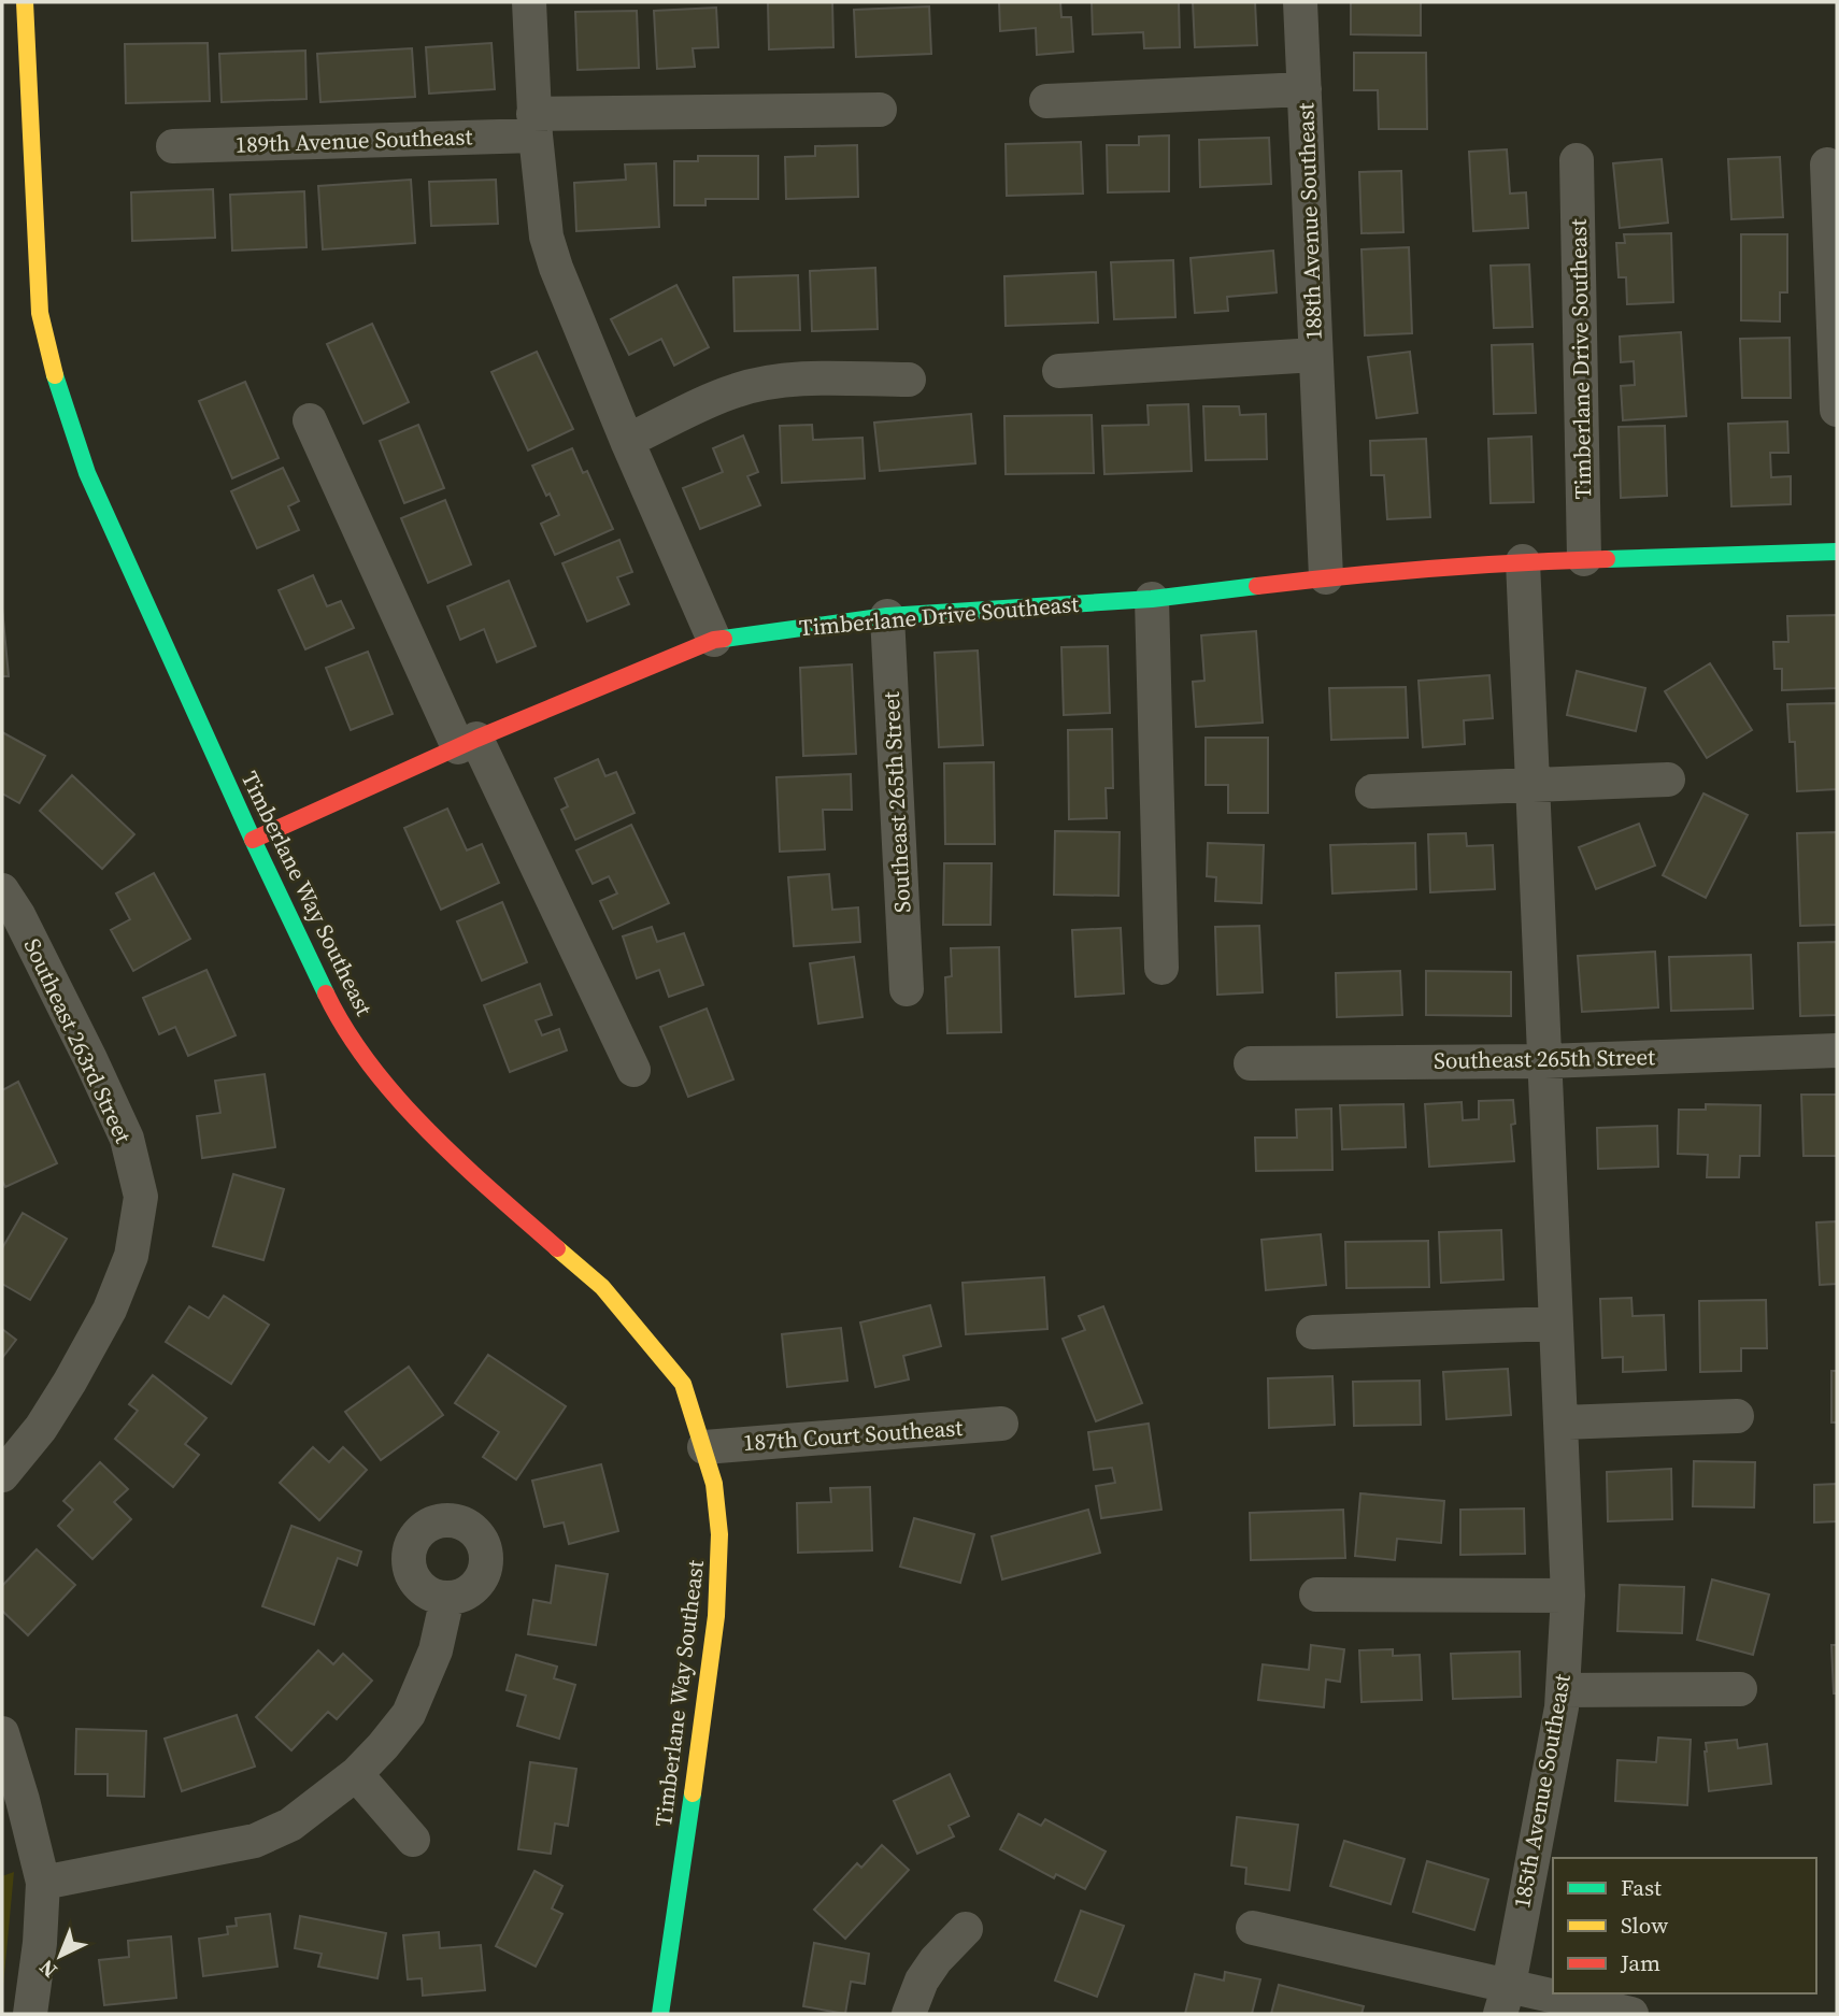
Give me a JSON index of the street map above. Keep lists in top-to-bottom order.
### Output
{
  "streets": {
    "street": [
      "189th Avenue Southeast",
      "188th Avenue Southeast",
      "Timberlane Drive Southeast",
      "Southeast 265th Street",
      "Timberlane Way Southeast",
      "Southeast 263rd Street",
      "187th Court Southeast",
      "185th Avenue Southeast"
    ]
  },
  "crossings": [
    ["188th Avenue Southeast", "Timberlane Drive Southeast"],
    ["Timberlane Drive Southeast", "Southeast 265th Street"],
    ["Timberlane Drive Southeast", "Timberlane Way Southeast"],
    ["Timberlane Drive Southeast", "185th Avenue Southeast"],
    ["Southeast 265th Street", "185th Avenue Southeast"],
    ["Timberlane Way Southeast", "187th Court Southeast"]
  ],
  "legend": ["Fast", "Slow", "Jam"],
  "north": "bottom left"
}
